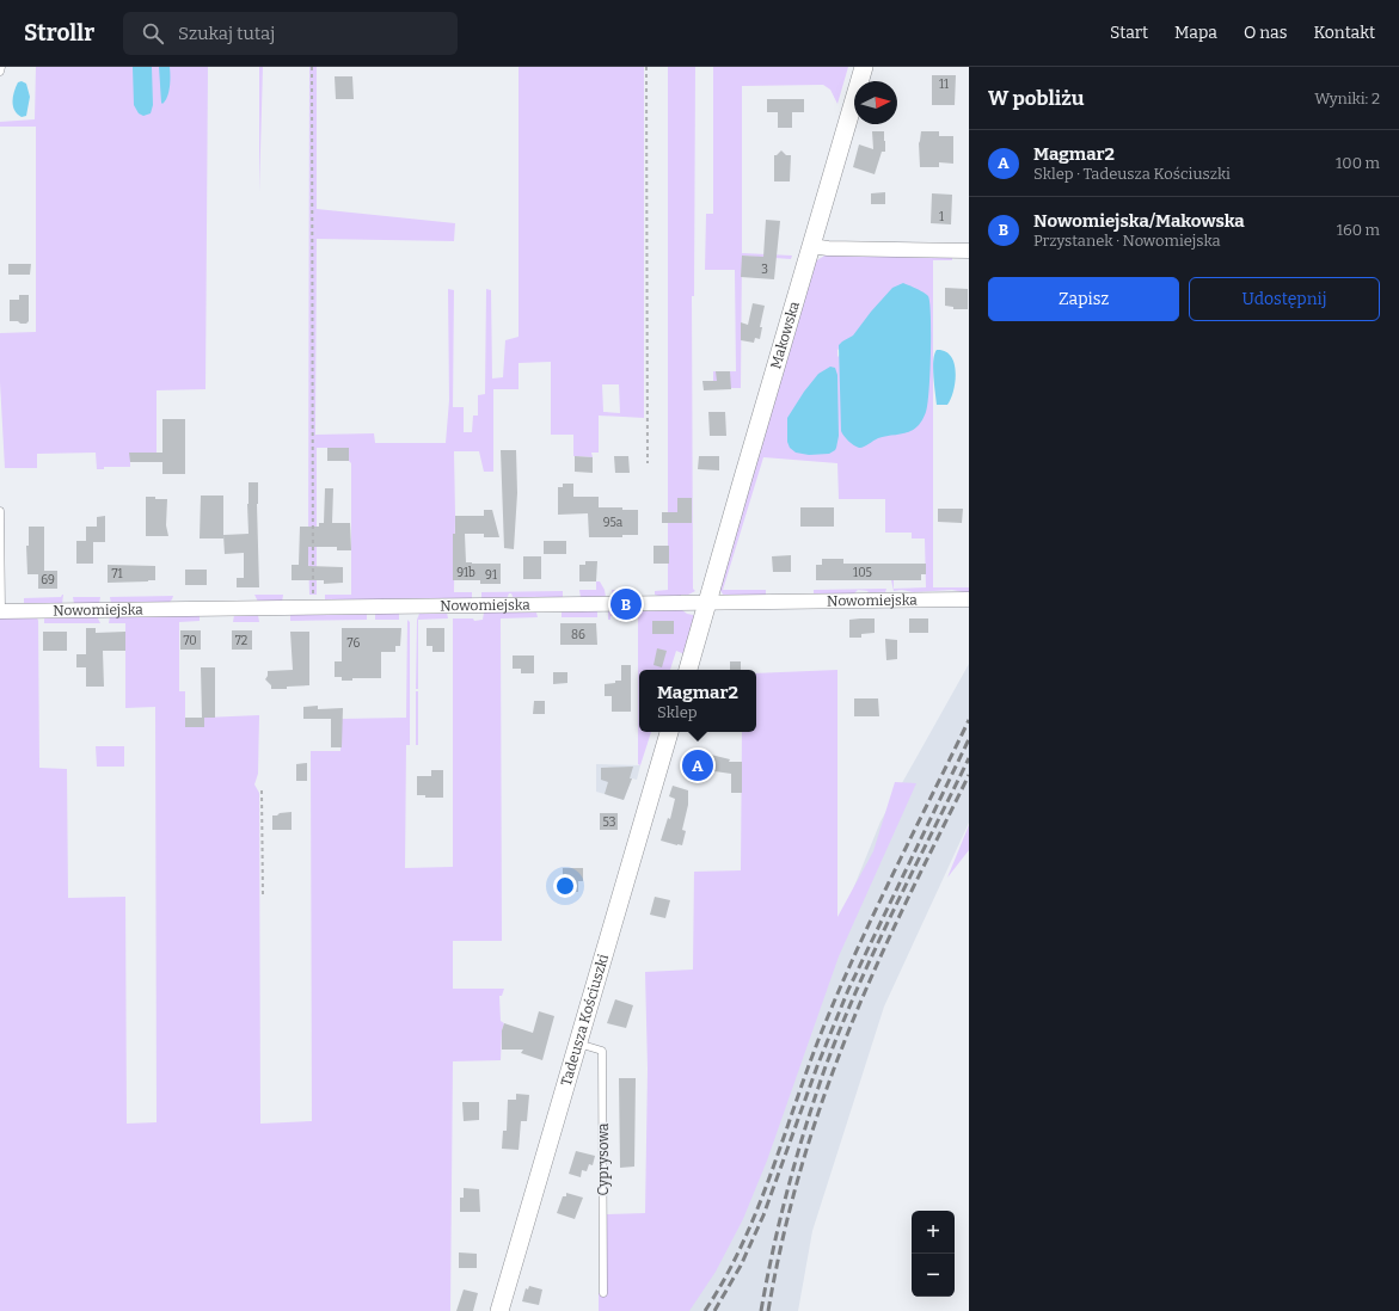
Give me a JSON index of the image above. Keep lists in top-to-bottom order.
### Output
{
  "streets": {
    "street": ["Makowska", "Nowomiejska", "Tadeusza Kościuszki"],
    "lane": ["Cyprysowa"]
  },
  "crossings": [
    ["Makowska", "Nowomiejska"],
    ["Tadeusza Kościuszki", "Cyprysowa"]
  ],
  "house_numbers": [
    "11",
    "1",
    "3",
    "95a",
    "91b",
    "105",
    "71",
    "91",
    "69",
    "86",
    "70",
    "72",
    "76",
    "53"
  ],
  "north": "right",
  "page": {
    "header": "Strollr",
    "search": "Szukaj tutaj",
    "nav": [
      "Start",
      "Mapa",
      "O nas",
      "Kontakt"
    ],
    "heading": ["W pobliżu", "Wyniki: 2"],
    "list": [
      {
        "mark": "A",
        "name": "Magmar2",
        "note": "Sklep · Tadeusza Kościuszki",
        "value": "100 m"
      },
      {
        "mark": "B",
        "name": "Nowomiejska/Makowska",
        "note": "Przystanek · Nowomiejska",
        "value": "160 m"
      }
    ],
    "buttons": ["Zapisz", "Udostępnij"],
    "pins": ["B", "A"],
    "popup": ["Magmar2", "Sklep"],
    "map_buttons": ["+", "−"]
  }
}
